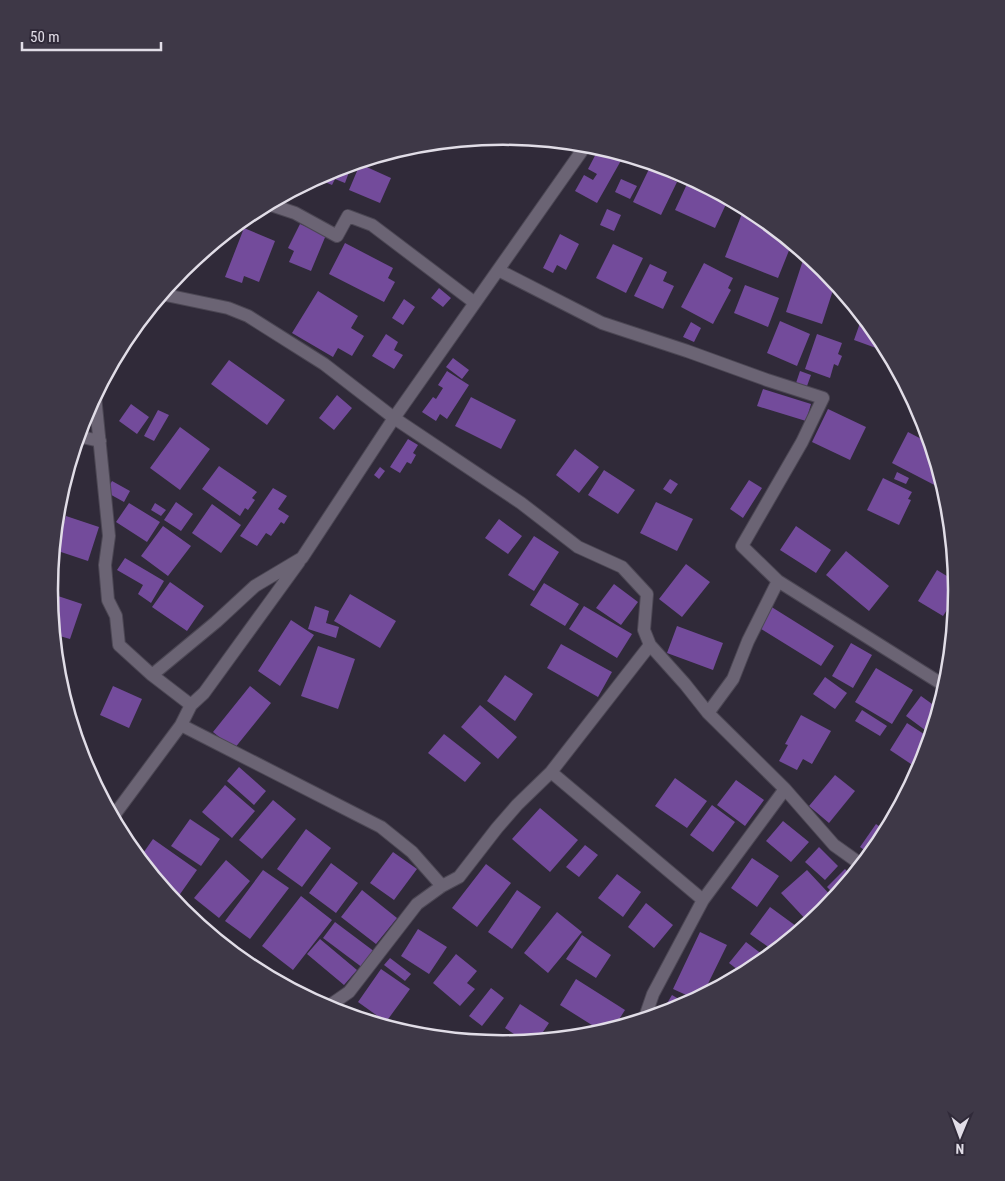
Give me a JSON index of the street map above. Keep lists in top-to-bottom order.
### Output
{
  "scale_bar": "50 m",
  "north": "bottom"
}
